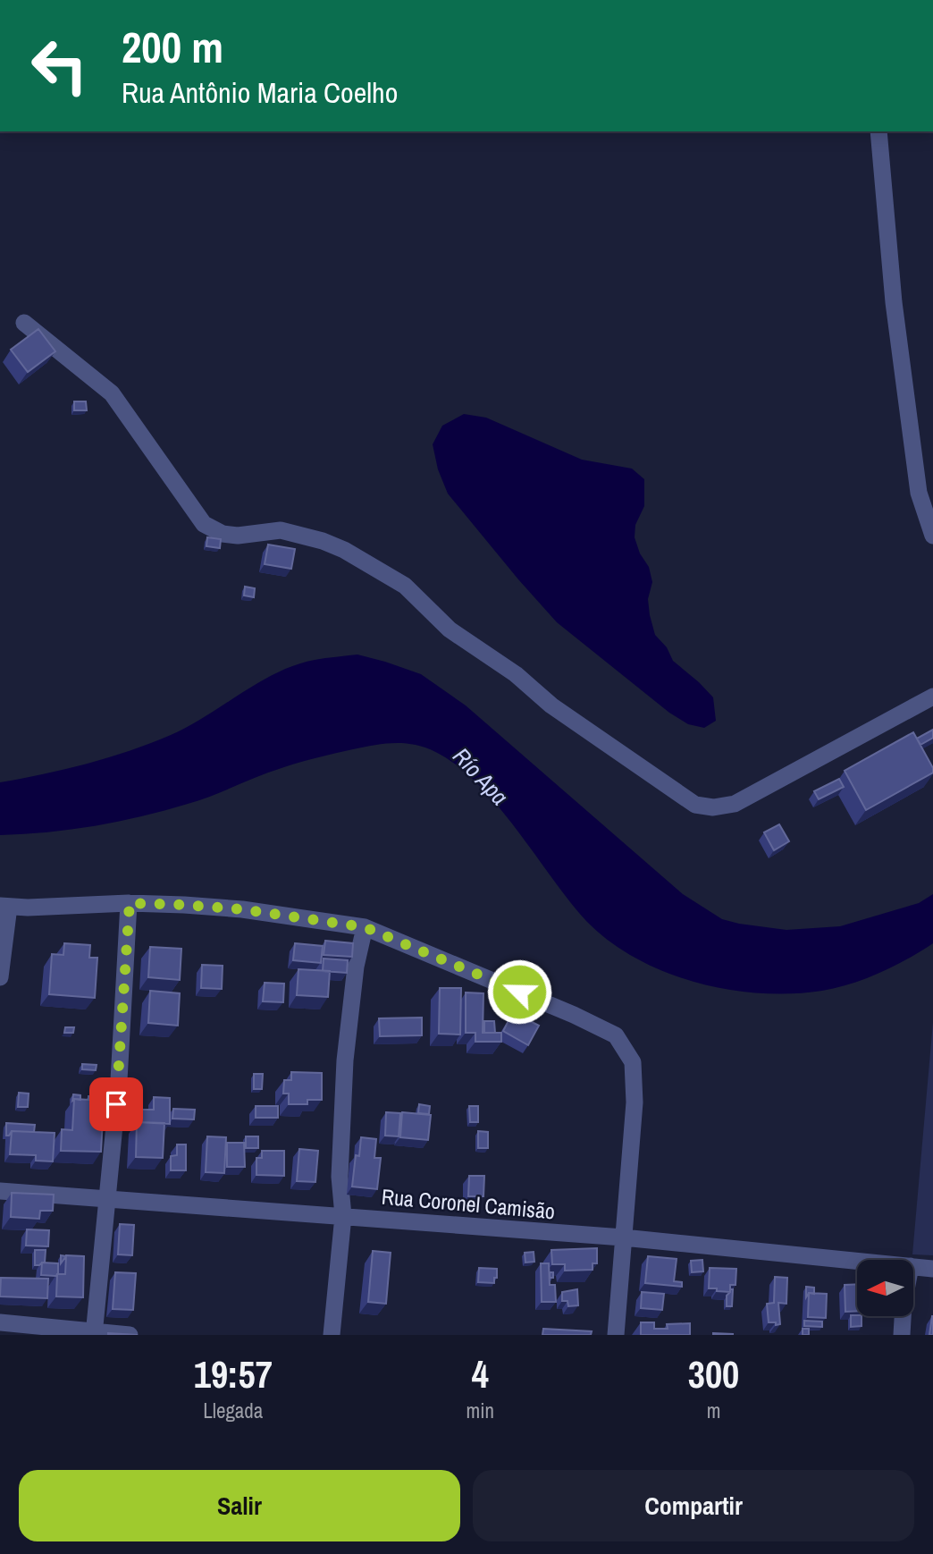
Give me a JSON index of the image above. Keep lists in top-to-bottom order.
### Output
{
  "streets": {
    "street": ["Rua Coronel Camisão"]
  },
  "water": ["Río Apa"],
  "north": "left",
  "page": {
    "turn": ["200 m", "Rua Antônio Maria Coelho"],
    "eta": [
      "19:57",
      "Llegada",
      "4",
      "min",
      "300",
      "m"
    ],
    "buttons": ["Salir", "Compartir"]
  }
}
